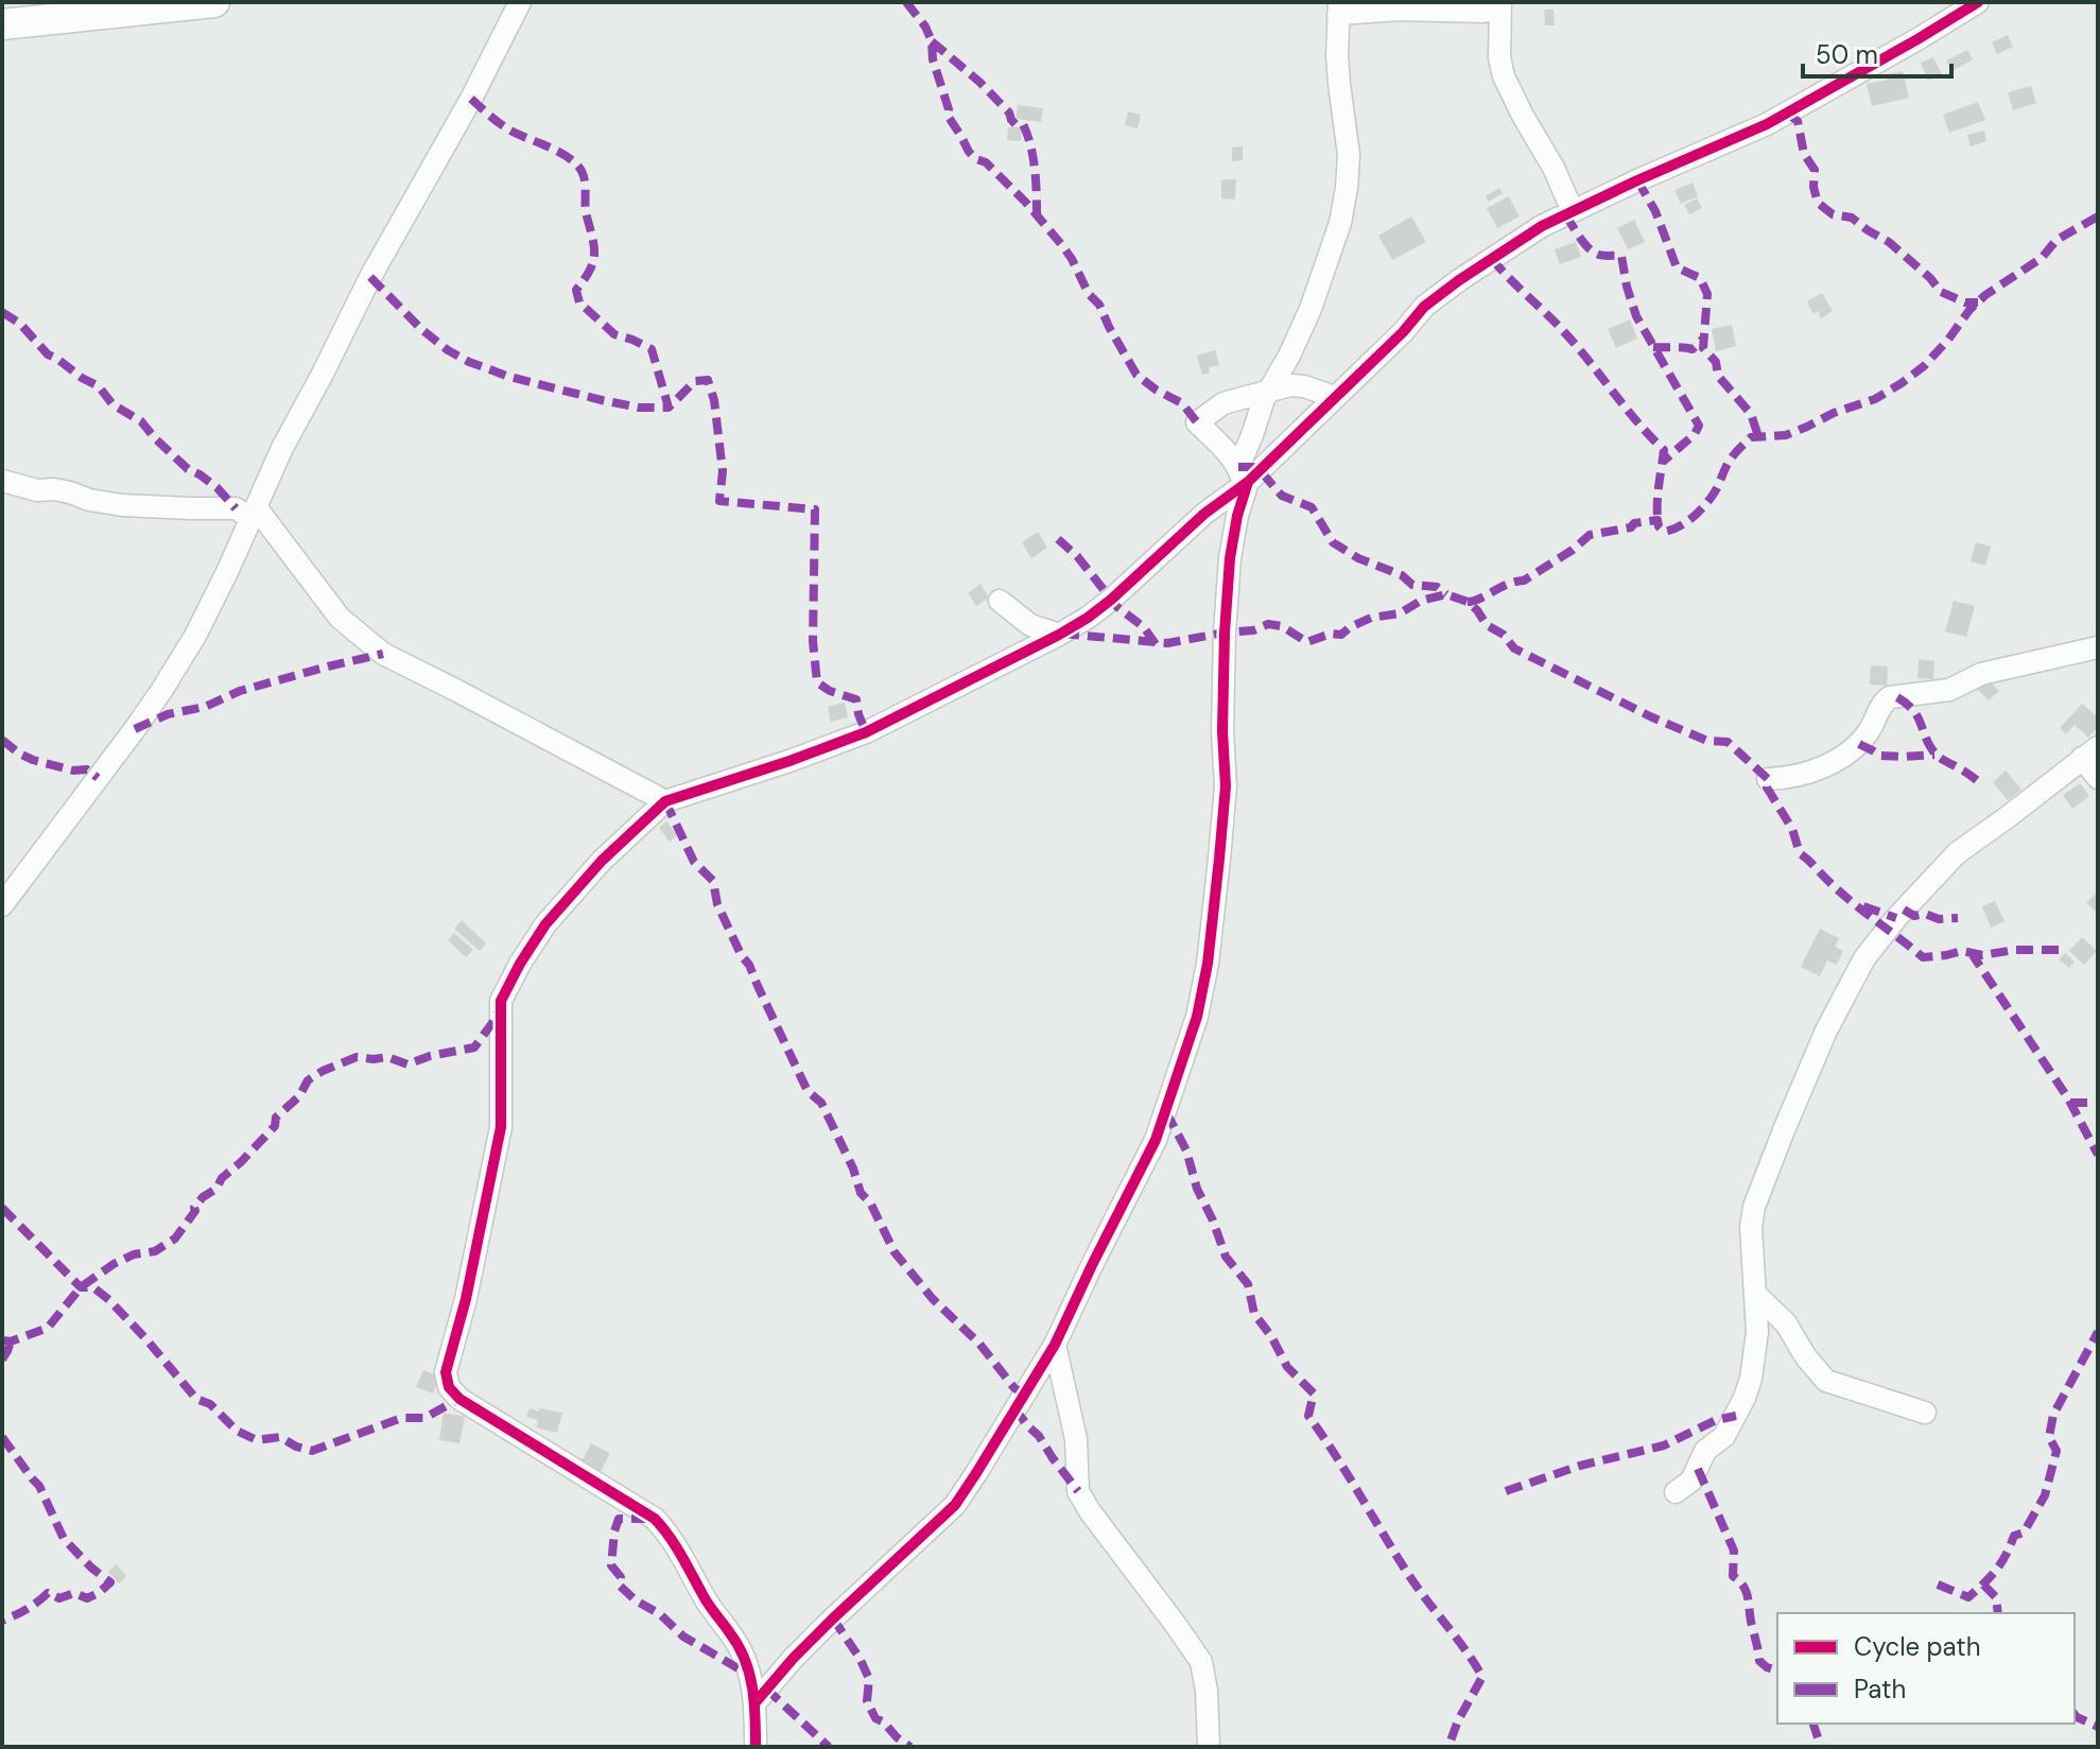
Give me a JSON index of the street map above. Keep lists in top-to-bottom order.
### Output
{
  "legend": ["Cycle path", "Path"],
  "scale_bar": "50 m"
}
